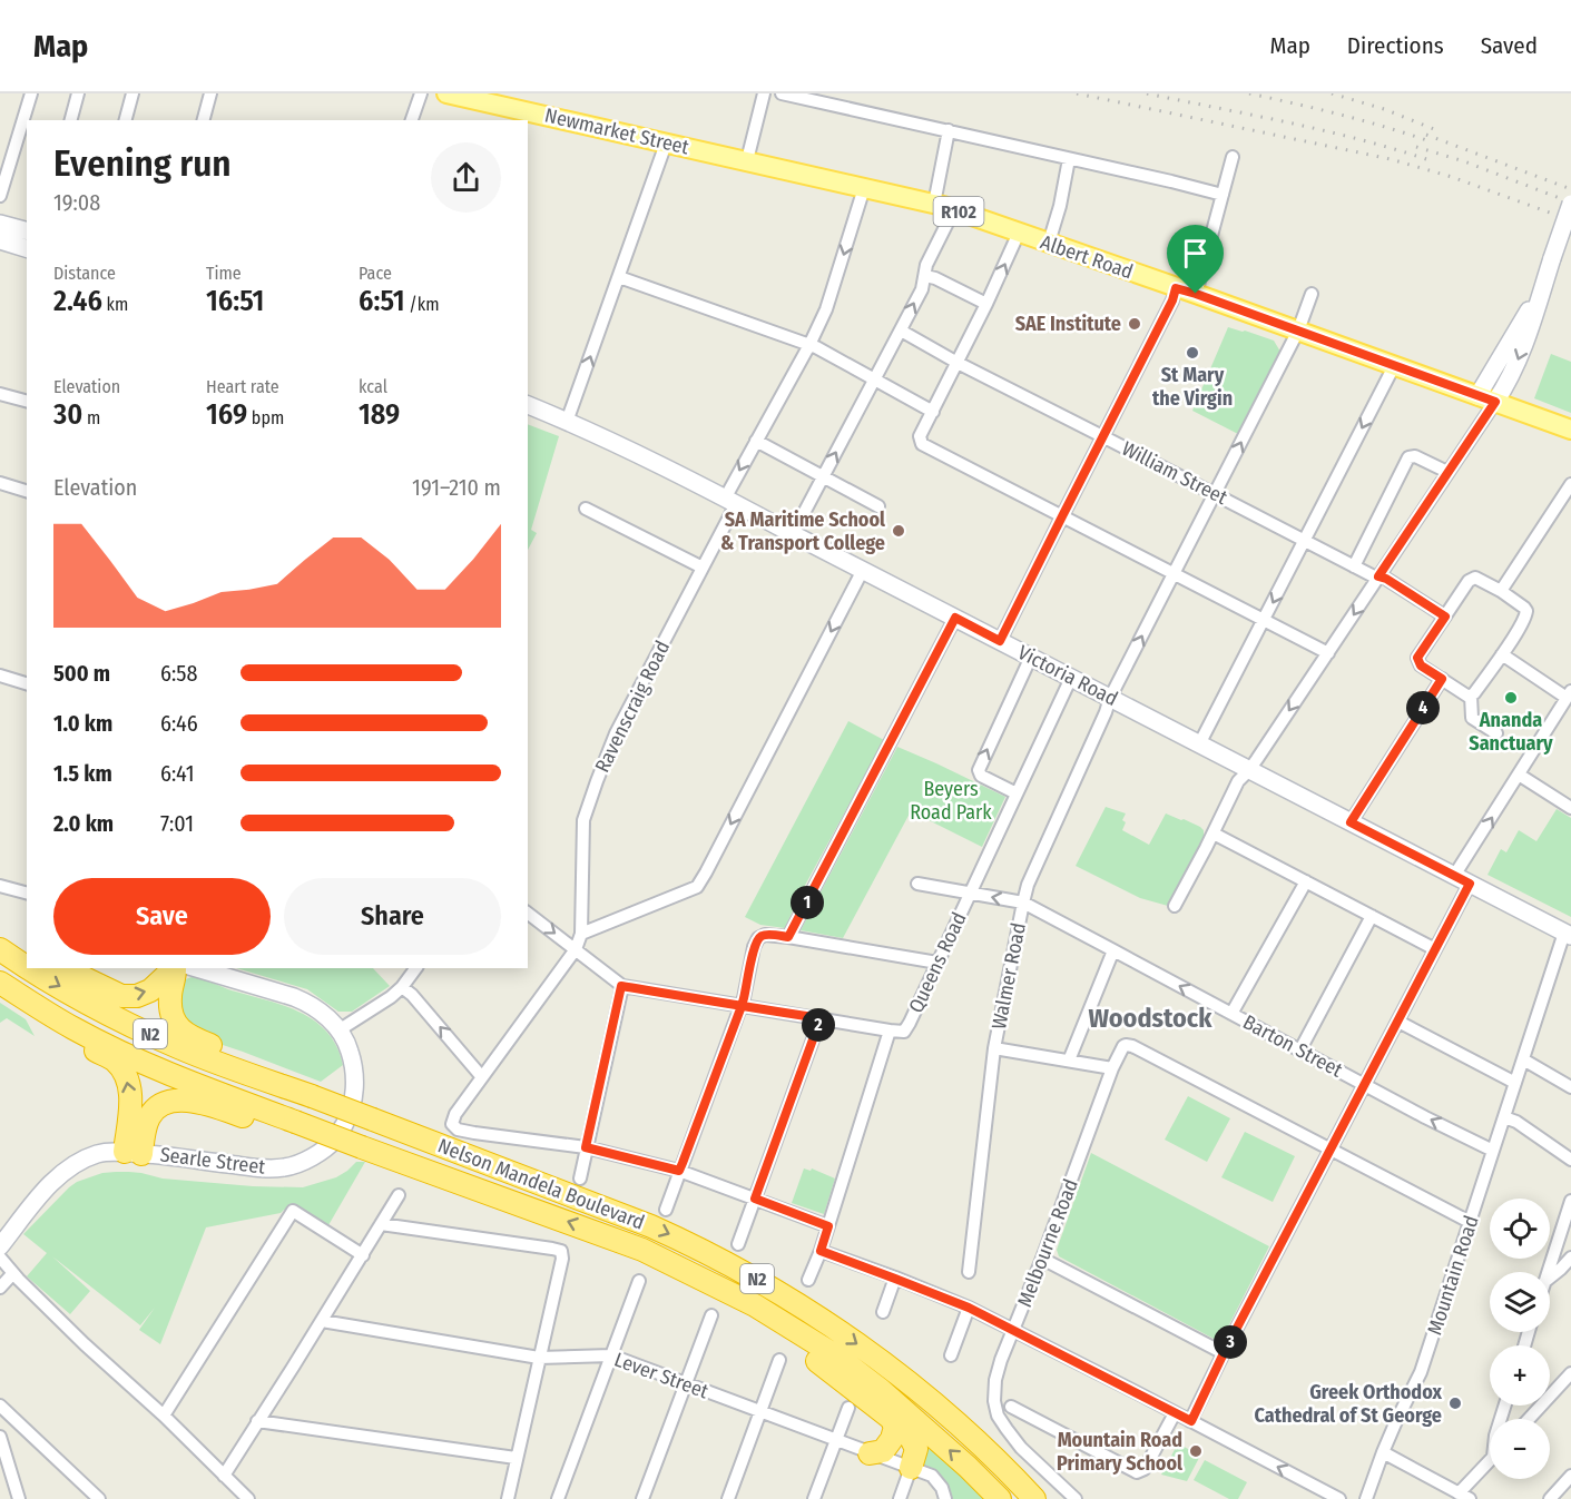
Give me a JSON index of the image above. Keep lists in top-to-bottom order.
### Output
{
  "streets": {
    "highway": ["N2", "Nelson Mandela Boulevard"],
    "main road": [
      "Newmarket Street",
      "R102",
      "Albert Road",
      "Victoria Road",
      "Searle Street"
    ],
    "street": [
      "William Street",
      "Ravenscraig Road",
      "Queens Road",
      "Walmer Road",
      "Barton Street",
      "Melbourne Road",
      "Mountain Road",
      "Lever Street"
    ]
  },
  "crossings": [
    ["Newmarket Street", "Albert Road"],
    ["Albert Road", "Ravenscraig Road"],
    ["Albert Road", "Walmer Road"],
    ["William Street", "Walmer Road"],
    ["Victoria Road", "Ravenscraig Road"],
    ["Victoria Road", "Queens Road"],
    ["Victoria Road", "Walmer Road"],
    ["Victoria Road", "Mountain Road"],
    ["Queens Road", "Barton Street"],
    ["Walmer Road", "Barton Street"],
    ["Barton Street", "Mountain Road"]
  ],
  "districts": ["Woodstock"],
  "parks": ["Beyers Road Park"],
  "places": [
    "SAE Institute",
    "St Mary the Virgin",
    "SA Maritime School & Transport College",
    "Ananda Sanctuary",
    "Greek Orthodox Cathedral of St George",
    "Mountain Road Primary School"
  ],
  "page": {
    "header": "Map",
    "nav": ["Map", "Directions", "Saved"],
    "heading": ["Evening run", "19:08"],
    "stats": [
      ["Distance", "2.46 km"],
      ["Time", "16:51"],
      ["Pace", "6:51 /km"],
      ["Elevation", "30 m"],
      ["Heart rate", "169 bpm"],
      ["kcal", "189"]
    ],
    "chart": ["Elevation", "191–210 m"],
    "list": [
      {
        "name": "500 m",
        "note": "6:58"
      },
      {
        "name": "1.0 km",
        "note": "6:46"
      },
      {
        "name": "1.5 km",
        "note": "6:41"
      },
      {
        "name": "2.0 km",
        "note": "7:01"
      }
    ],
    "pins": [
      "4",
      "1",
      "2",
      "3"
    ],
    "buttons": ["Save", "Share"],
    "map_buttons": ["+", "−"]
  }
}
